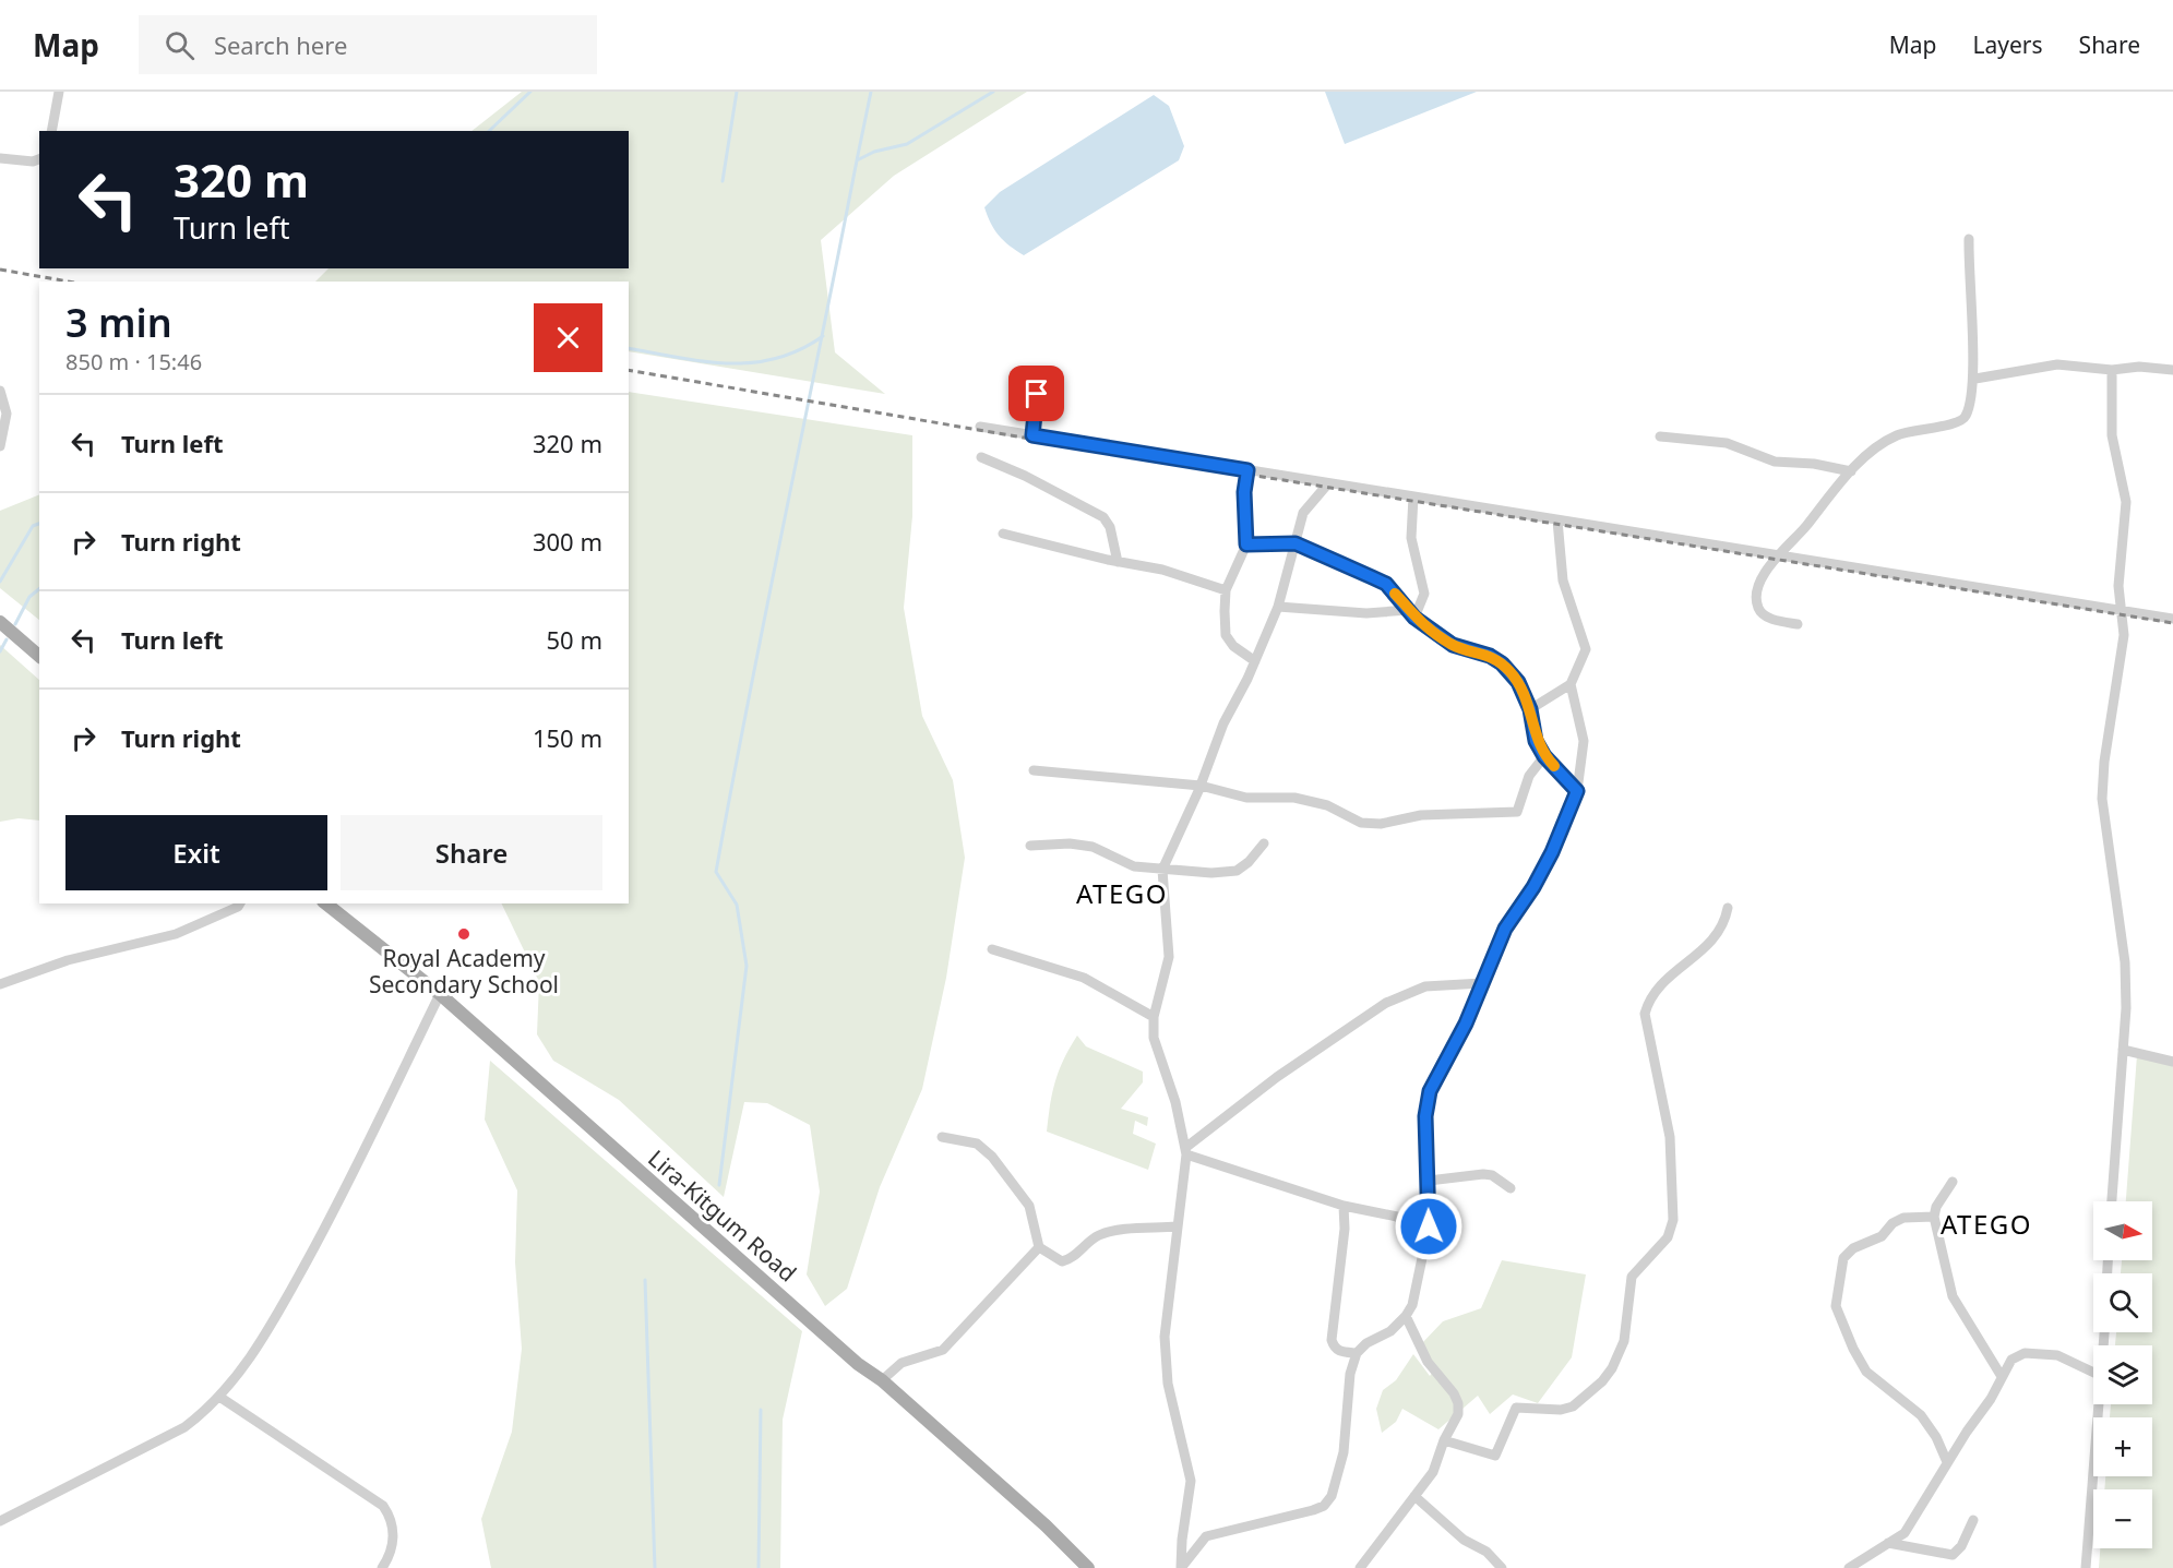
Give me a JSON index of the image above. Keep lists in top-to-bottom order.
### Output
{
  "streets": {
    "main road": ["Lira-Kitgum Road"]
  },
  "districts": ["ATEGO", "ATEGO"],
  "places": ["Royal Academy Secondary School"],
  "north": "right",
  "page": {
    "header": "Map",
    "search": "Search here",
    "nav": ["Map", "Layers", "Share"],
    "turn": ["320 m", "Turn left"],
    "heading": ["3 min", "850 m · 15:46"],
    "list": [
      {
        "name": "Turn left",
        "value": "320 m"
      },
      {
        "name": "Turn right",
        "value": "300 m"
      },
      {
        "name": "Turn left",
        "value": "50 m"
      },
      {
        "name": "Turn right",
        "value": "150 m"
      }
    ],
    "buttons": ["Exit", "Share"],
    "map_buttons": ["+", "−"]
  }
}
